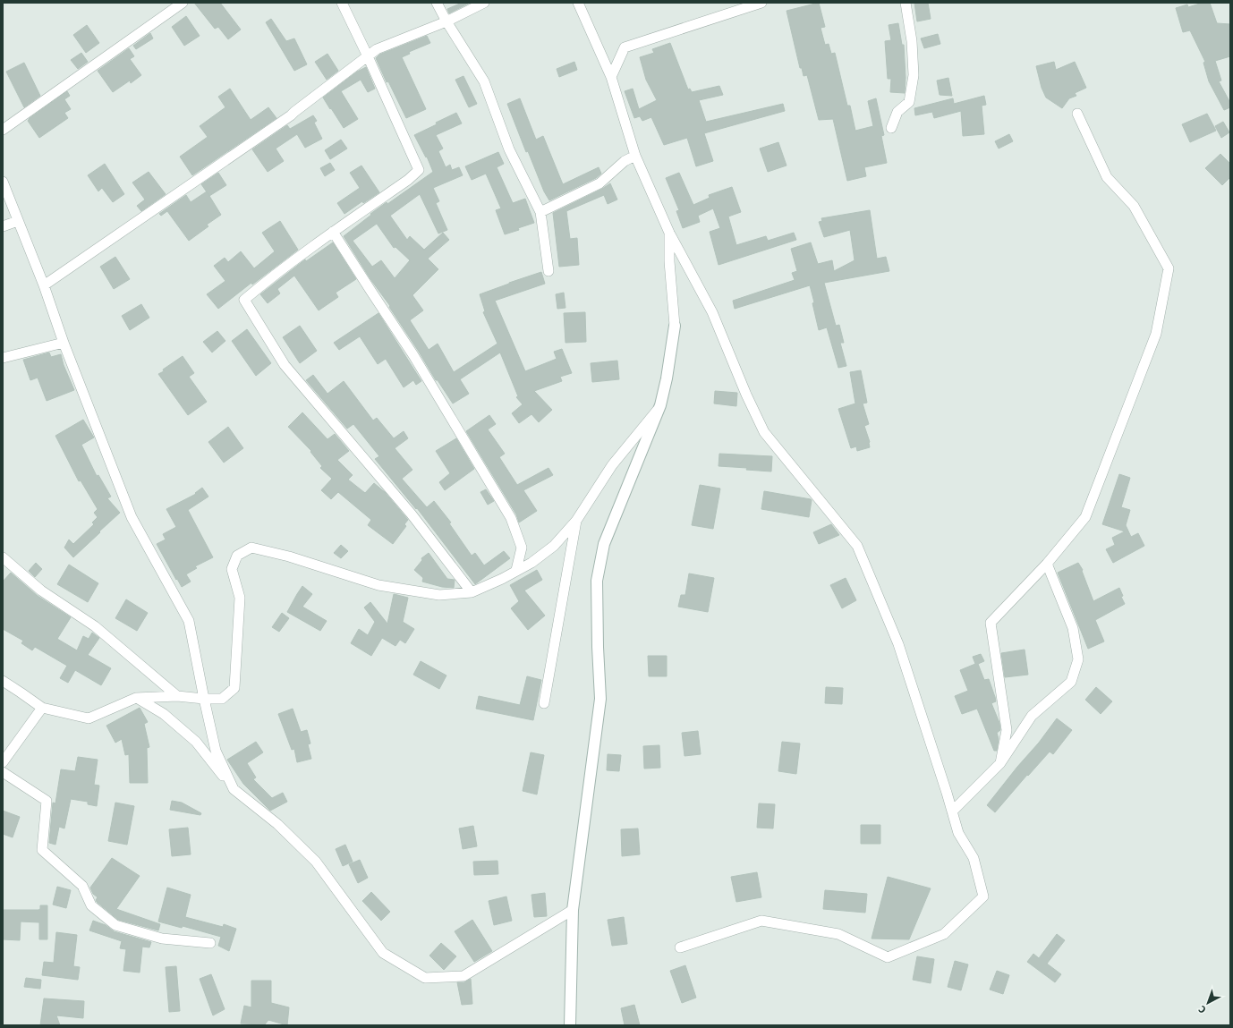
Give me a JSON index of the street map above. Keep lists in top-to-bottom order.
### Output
{
  "north": "bottom left"
}
